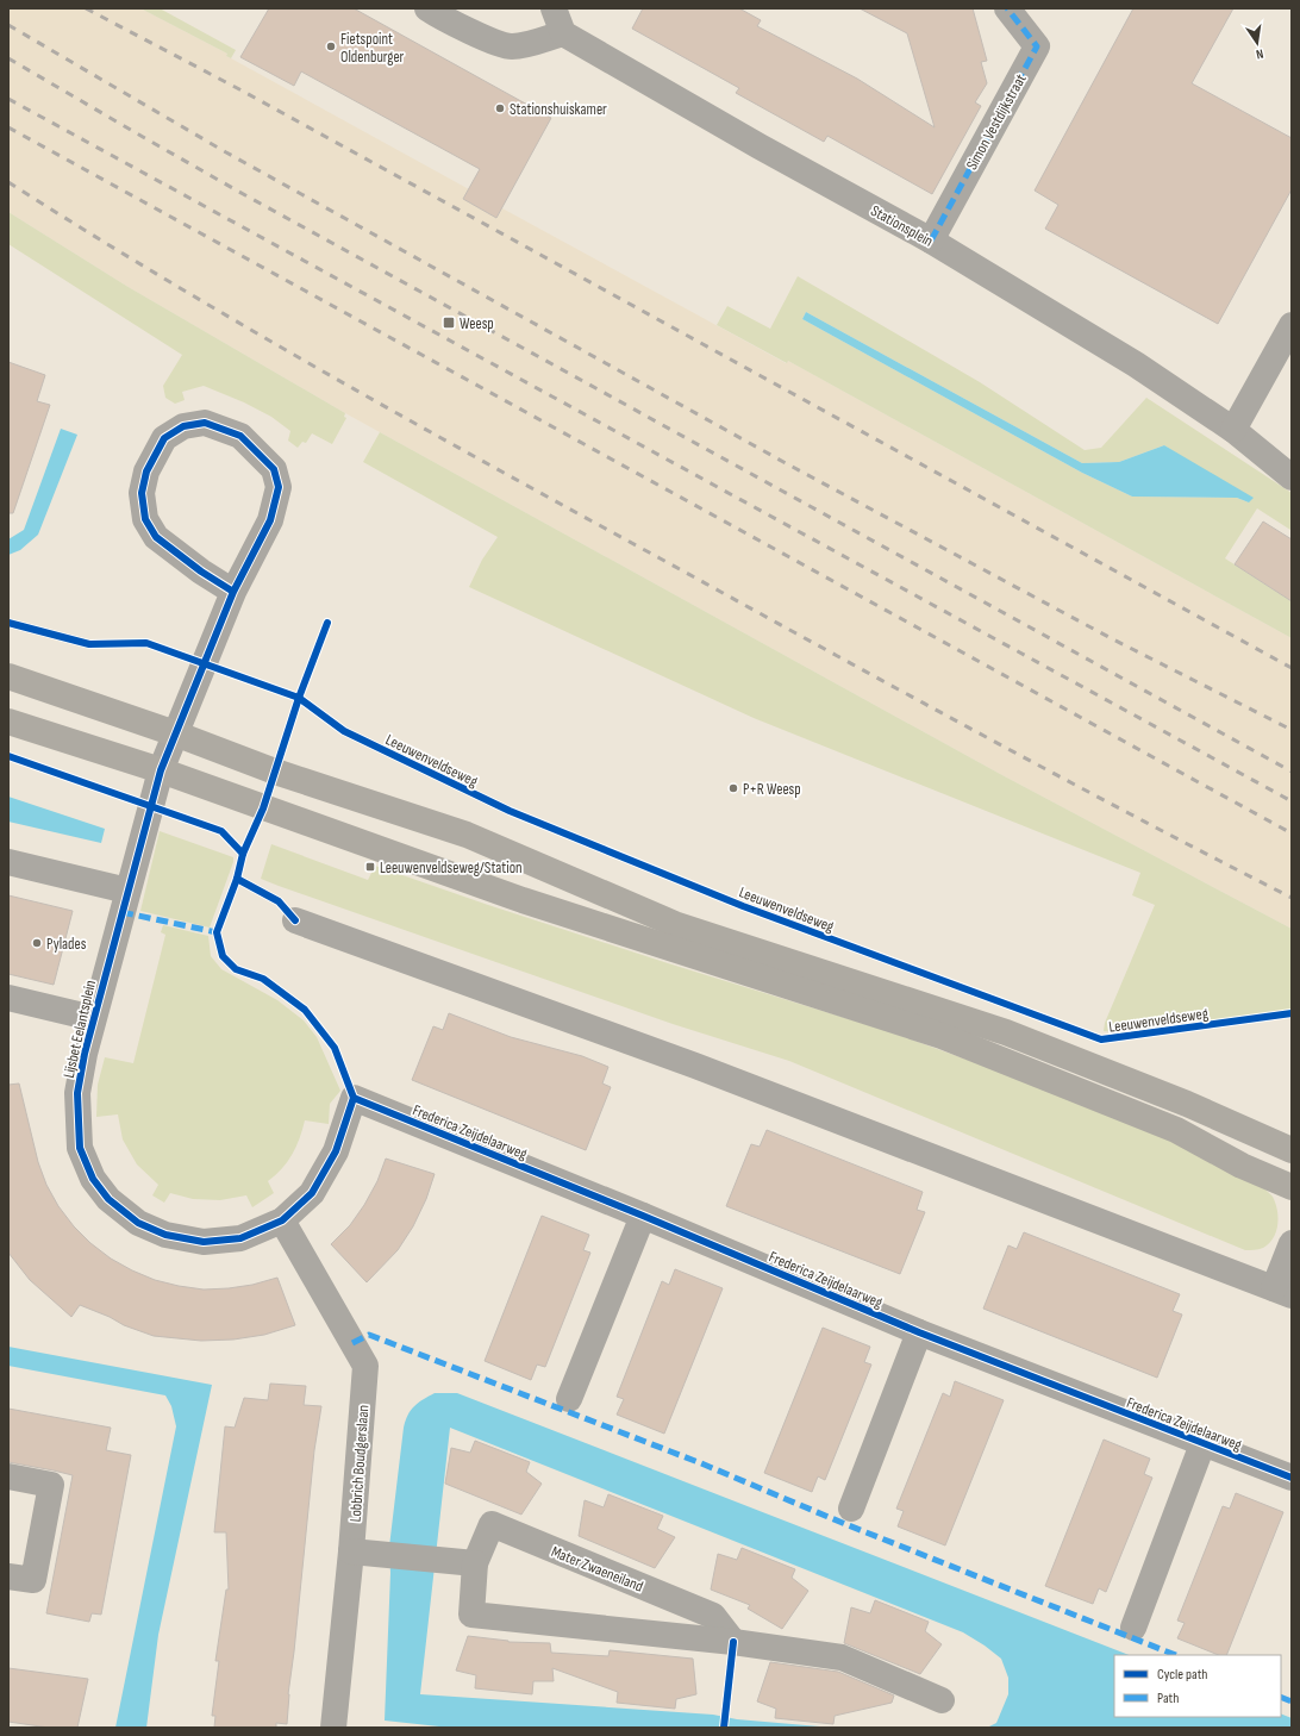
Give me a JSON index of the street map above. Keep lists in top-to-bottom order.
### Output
{
  "streets": {
    "street": [
      "Simon Vestdijkstraat",
      "Stationsplein",
      "Lijsbet Eelantsplein",
      "Frederica Zeijdelaarweg",
      "Lobbrich Boudgerslaan",
      "Mater Zwaeneiland"
    ],
    "cycle path": ["Leeuwenveldseweg"]
  },
  "crossings": [
    ["Simon Vestdijkstraat", "Stationsplein"],
    ["Lijsbet Eelantsplein", "Frederica Zeijdelaarweg"],
    ["Lijsbet Eelantsplein", "Lobbrich Boudgerslaan"]
  ],
  "places": {
    "other": [
      "Fietspoint Oldenburger",
      "Stationshuiskamer",
      "P+R Weesp",
      "Pylades"
    ],
    "transit": ["Weesp", "Leeuwenveldseweg/Station"]
  },
  "legend": ["Cycle path", "Path"],
  "north": "bottom"
}
